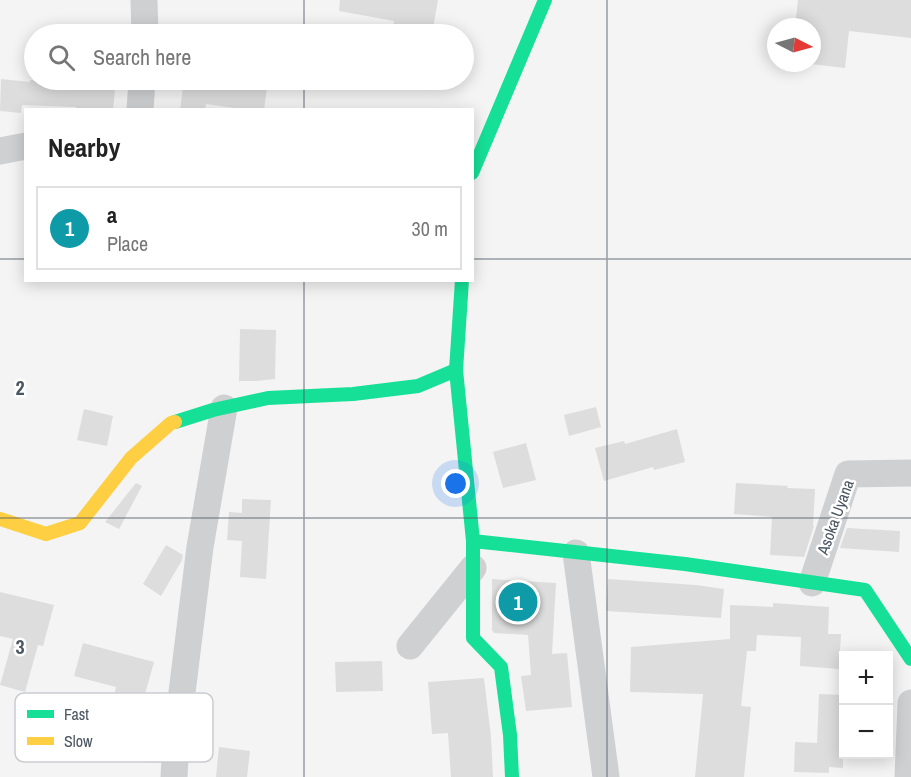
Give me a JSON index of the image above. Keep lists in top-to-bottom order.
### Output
{
  "streets": {
    "street": ["Asoka Uyana"]
  },
  "legend": ["Fast", "Slow"],
  "north": "right",
  "page": {
    "search": "Search here",
    "heading": "Nearby",
    "list": [
      {
        "mark": "1",
        "name": "a",
        "note": "Place",
        "value": "30 m"
      }
    ],
    "pins": "1",
    "map_buttons": ["+", "−"]
  },
  "grid": {
    "rows": ["2", "3"]
  }
}
